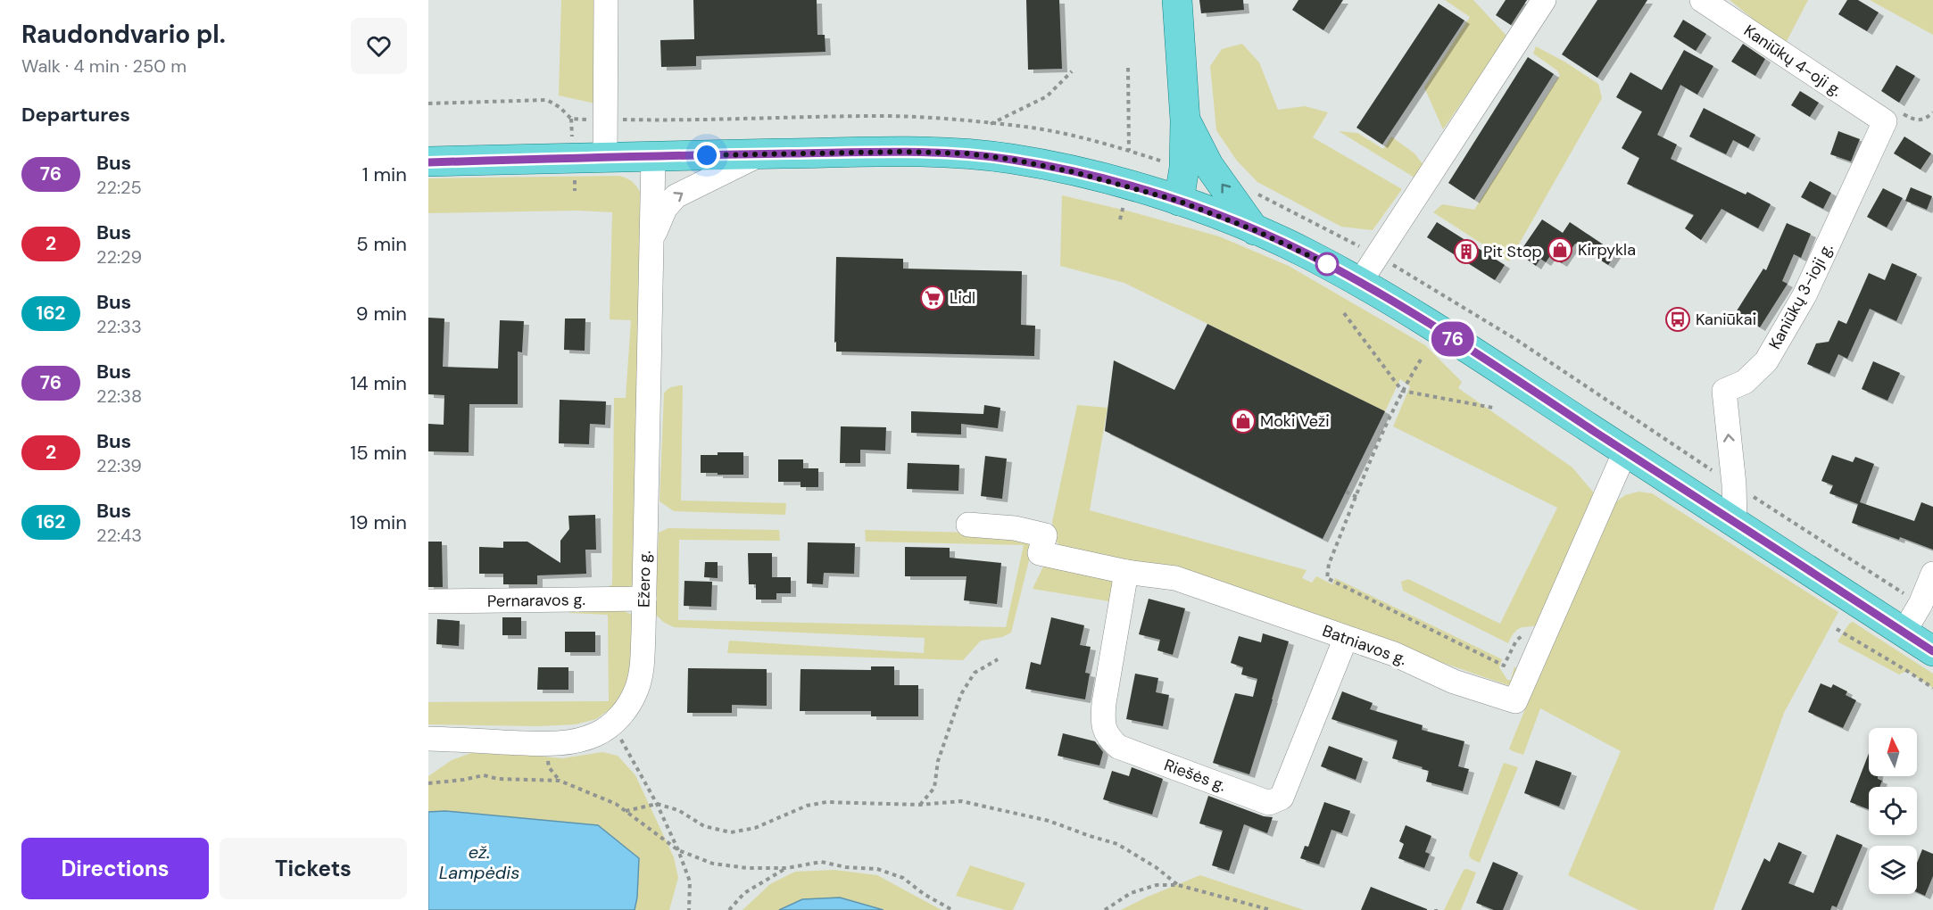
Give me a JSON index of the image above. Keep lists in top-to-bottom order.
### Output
{
  "streets": {
    "street": [
      "Kaniūkų 4-oji g.",
      "Kaniūkų 3-ioji g.",
      "Ežero g.",
      "Pernaravos g.",
      "Batniavos g.",
      "Riešės g."
    ]
  },
  "crossings": [
    ["Kaniūkų 4-oji g.", "Kaniūkų 3-ioji g."],
    ["Ežero g.", "Pernaravos g."],
    ["Batniavos g.", "Riešės g."]
  ],
  "one_way": ["Kaniūkų 3-ioji g."],
  "water": ["ež. Lampėdis"],
  "places": {
    "shop": ["Kirpykla", "Moki Veži"],
    "building": ["Pit Stop"],
    "supermarket": ["Lidl"],
    "bus stop": ["Kaniūkai"]
  },
  "lines": ["bus line 76"],
  "north": "top",
  "page": {
    "heading": [
      ["Raudondvario pl.", "Walk · 4 min · 250 m"],
      "Departures"
    ],
    "on_map": "76",
    "list": [
      {
        "mark": "76",
        "name": "Bus",
        "note": "22:25",
        "value": "1 min"
      },
      {
        "mark": "2",
        "name": "Bus",
        "note": "22:29",
        "value": "5 min"
      },
      {
        "mark": "162",
        "name": "Bus",
        "note": "22:33",
        "value": "9 min"
      },
      {
        "mark": "76",
        "name": "Bus",
        "note": "22:38",
        "value": "14 min"
      },
      {
        "mark": "2",
        "name": "Bus",
        "note": "22:39",
        "value": "15 min"
      },
      {
        "mark": "162",
        "name": "Bus",
        "note": "22:43",
        "value": "19 min"
      }
    ],
    "buttons": ["Directions", "Tickets"]
  }
}
